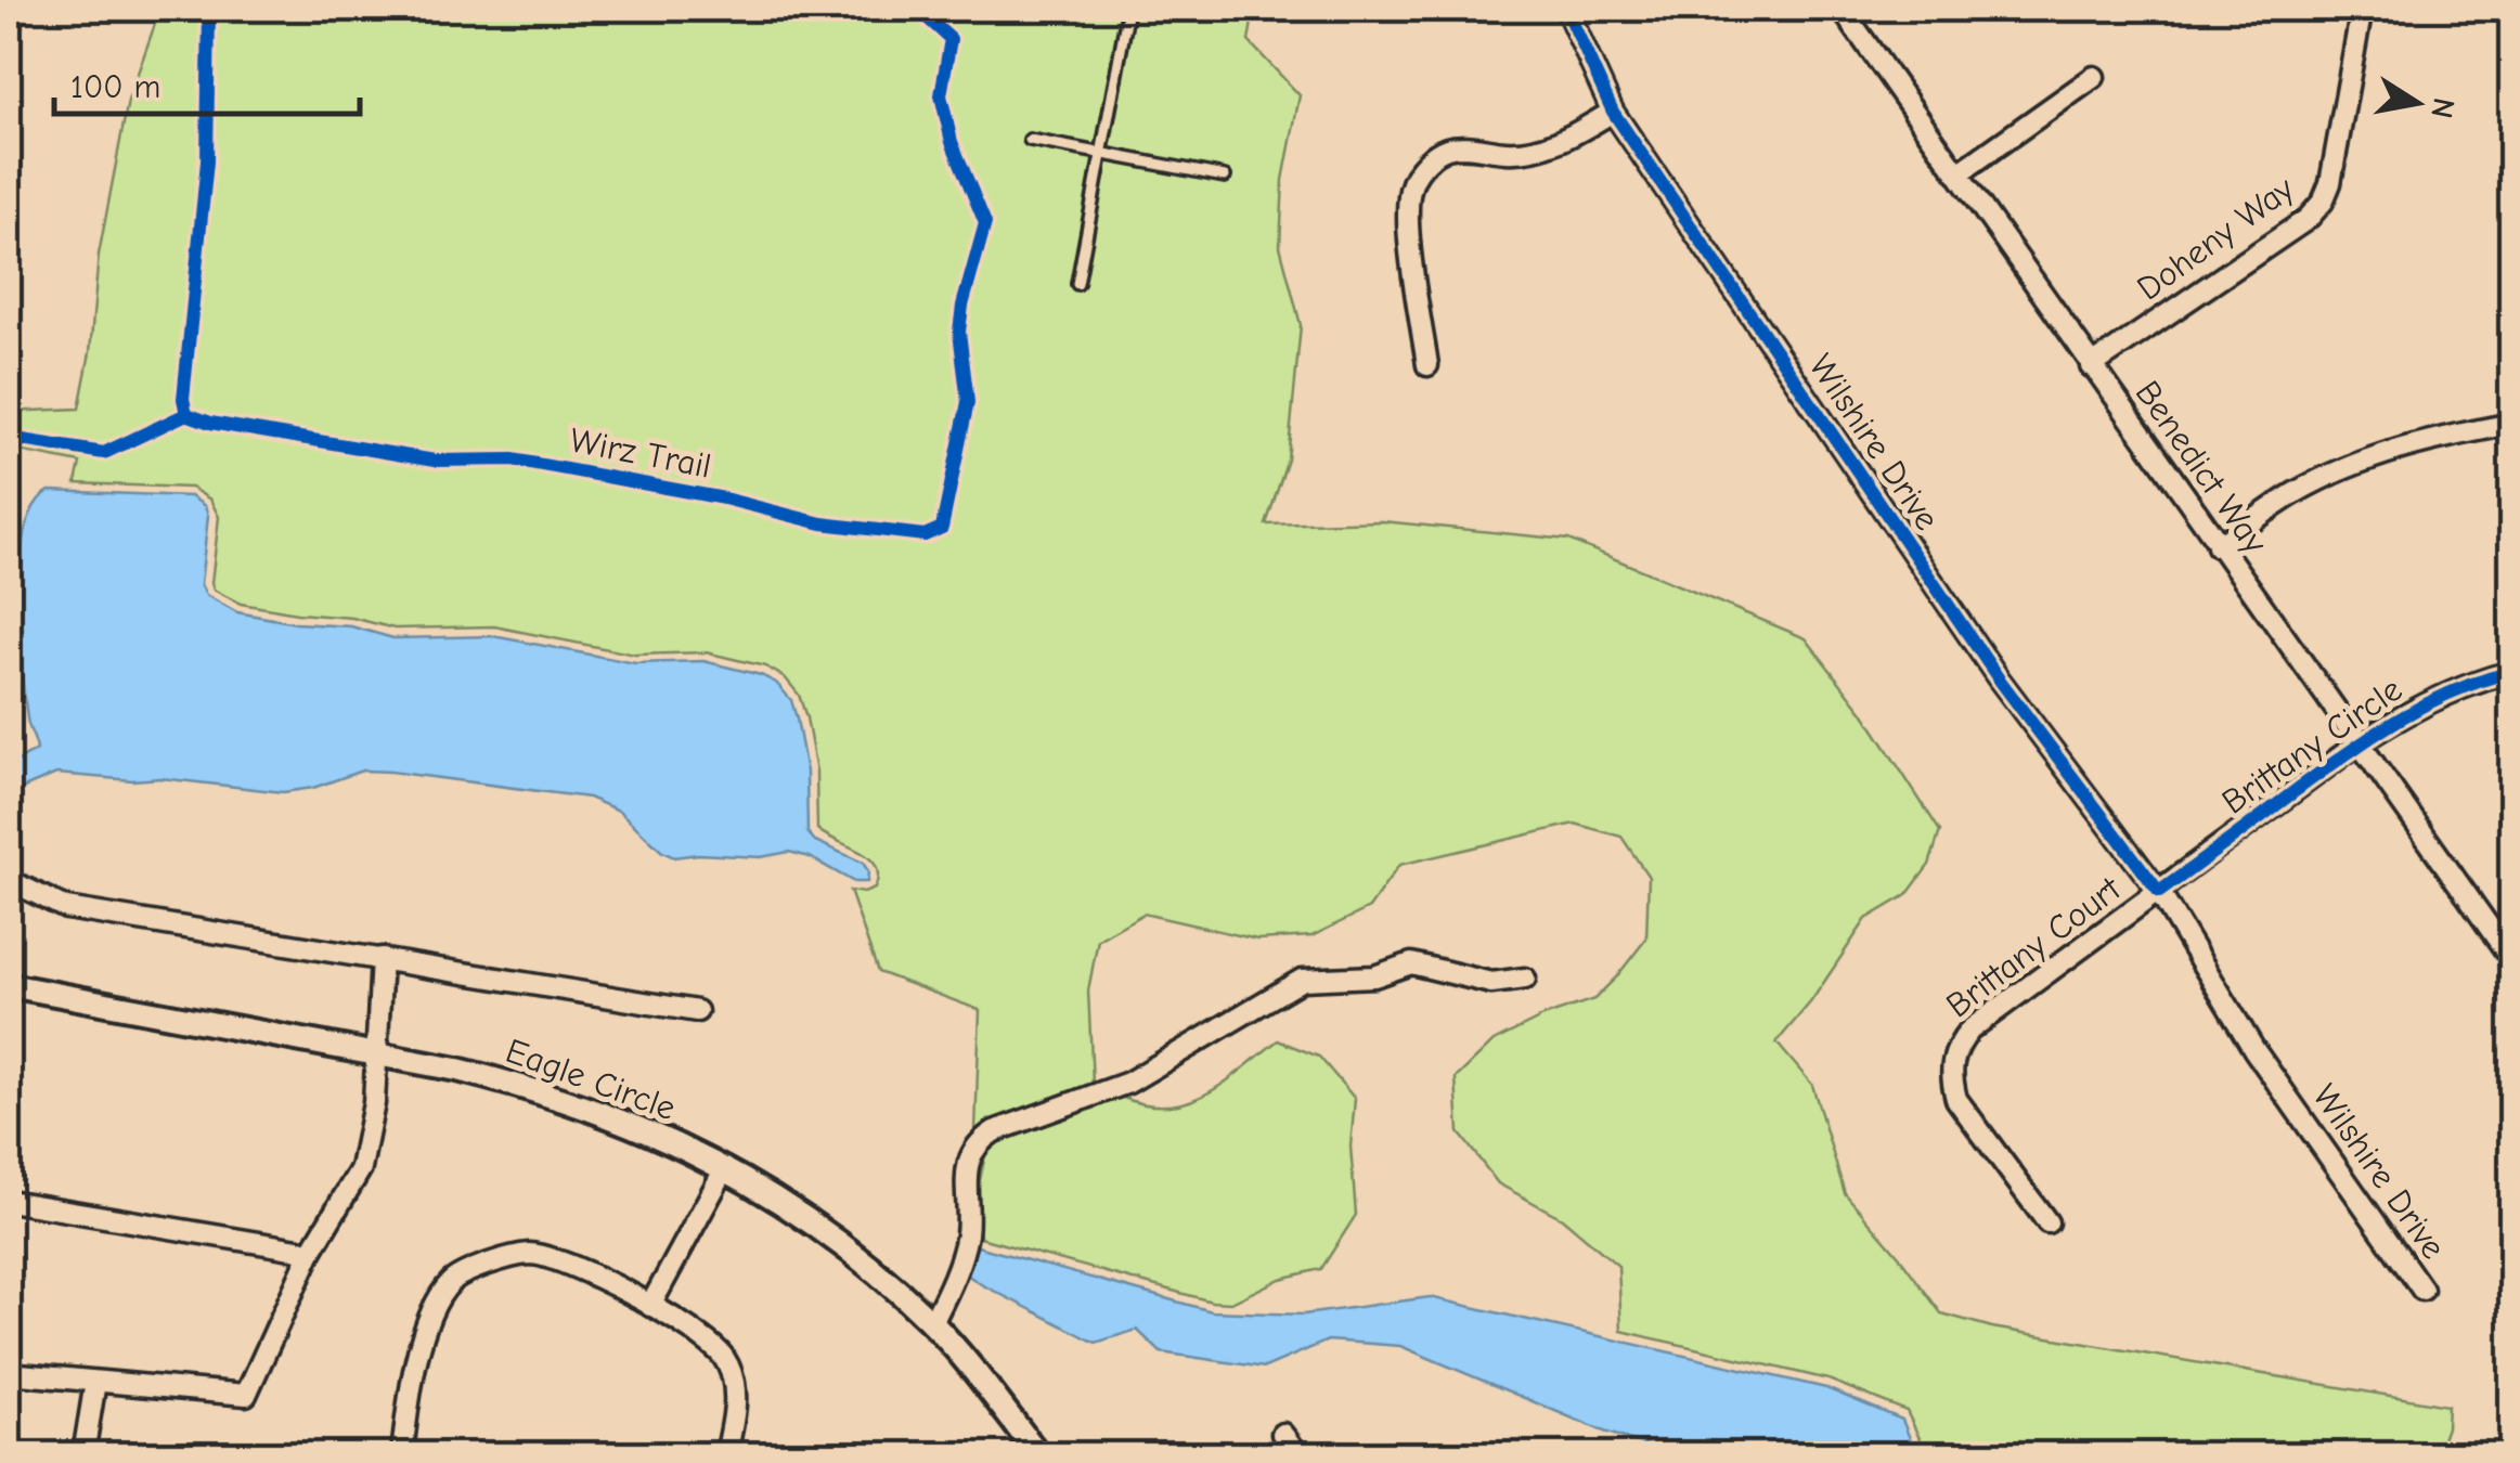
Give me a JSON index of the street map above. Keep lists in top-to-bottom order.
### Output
{
  "streets": {
    "street": [
      "Doheny Way",
      "Wilshire Drive",
      "Benedict Way",
      "Brittany Circle",
      "Brittany Court",
      "Eagle Circle"
    ],
    "cycle path": ["Wirz Trail"]
  },
  "crossings": [
    ["Doheny Way", "Benedict Way"],
    ["Wilshire Drive", "Brittany Circle"],
    ["Wilshire Drive", "Brittany Court"],
    ["Benedict Way", "Brittany Circle"],
    ["Brittany Circle", "Brittany Court"]
  ],
  "scale_bar": "100 m",
  "north": "right"
}
